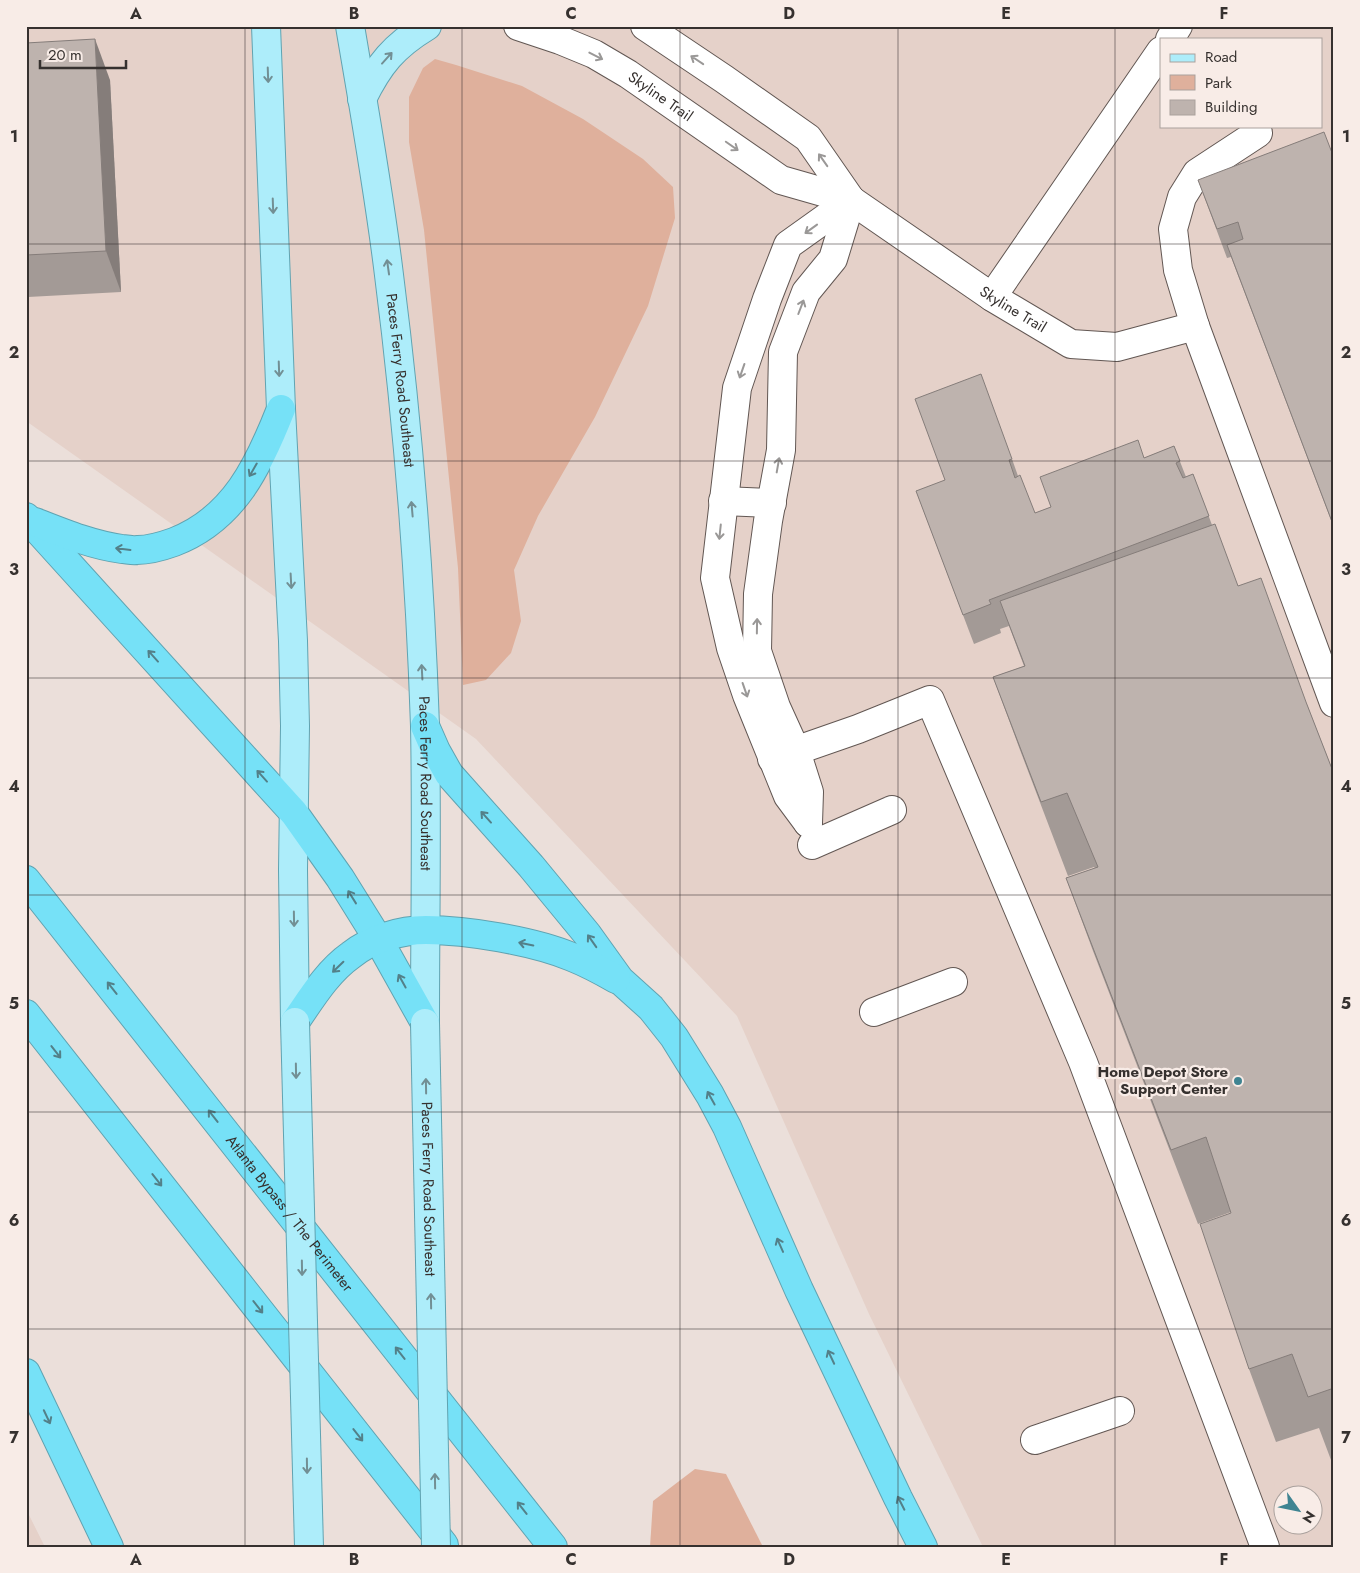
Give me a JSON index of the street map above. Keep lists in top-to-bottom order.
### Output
{
  "streets": {
    "highway": ["Atlanta Bypass / The Perimeter"],
    "main road": ["Paces Ferry Road Southeast"],
    "street": ["Skyline Trail"]
  },
  "places": ["Home Depot Store Support Center"],
  "legend": ["Road", "Park", "Building"],
  "scale_bar": "20 m",
  "north": "bottom right",
  "grid": {
    "columns": [
      "A",
      "B",
      "C",
      "D",
      "E",
      "F"
    ],
    "rows": [
      "1",
      "2",
      "3",
      "4",
      "5",
      "6",
      "7"
    ]
  }
}
